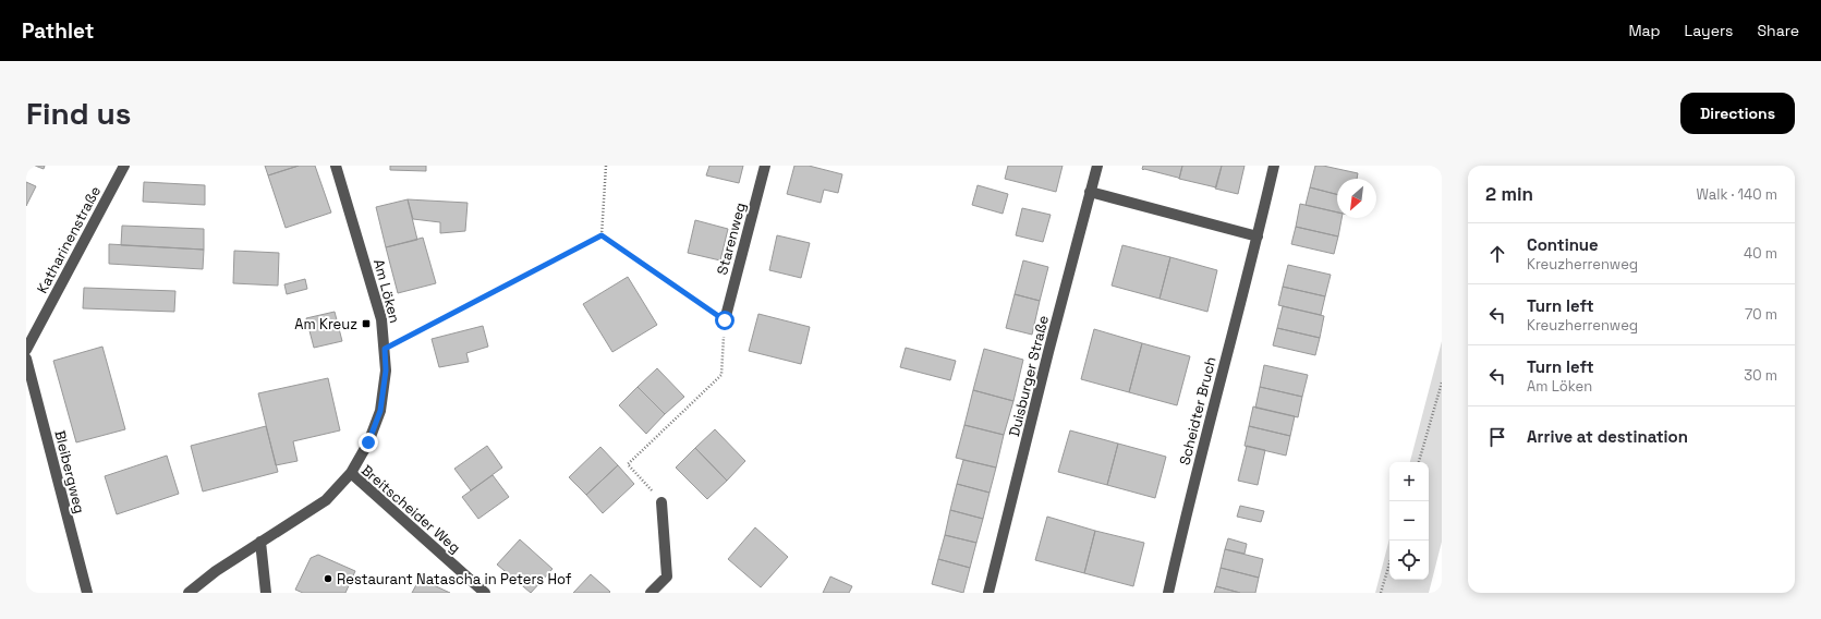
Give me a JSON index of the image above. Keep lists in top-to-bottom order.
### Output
{
  "streets": {
    "street": [
      "Starenweg",
      "Katharinenstraße",
      "Am Löken",
      "Duisburger Straße",
      "Scheidter Bruch",
      "Bleibergweg",
      "Breitscheider Weg"
    ]
  },
  "crossings": [
    ["Am Löken", "Breitscheider Weg"]
  ],
  "places": {
    "transit": ["Am Kreuz"],
    "other": ["Restaurant Natascha in Peters Hof"]
  },
  "north": "bottom left",
  "page": {
    "header": "Pathlet",
    "nav": ["Map", "Layers", "Share"],
    "buttons": "Directions",
    "title": "Find us",
    "heading": ["2 min", "Walk · 140 m"],
    "list": [
      ["Continue", "Kreuzherrenweg", "40 m"],
      ["Turn left", "Kreuzherrenweg", "70 m"],
      ["Turn left", "Am Löken", "30 m"],
      "Arrive at destination"
    ],
    "map_buttons": ["+", "−"]
  }
}
